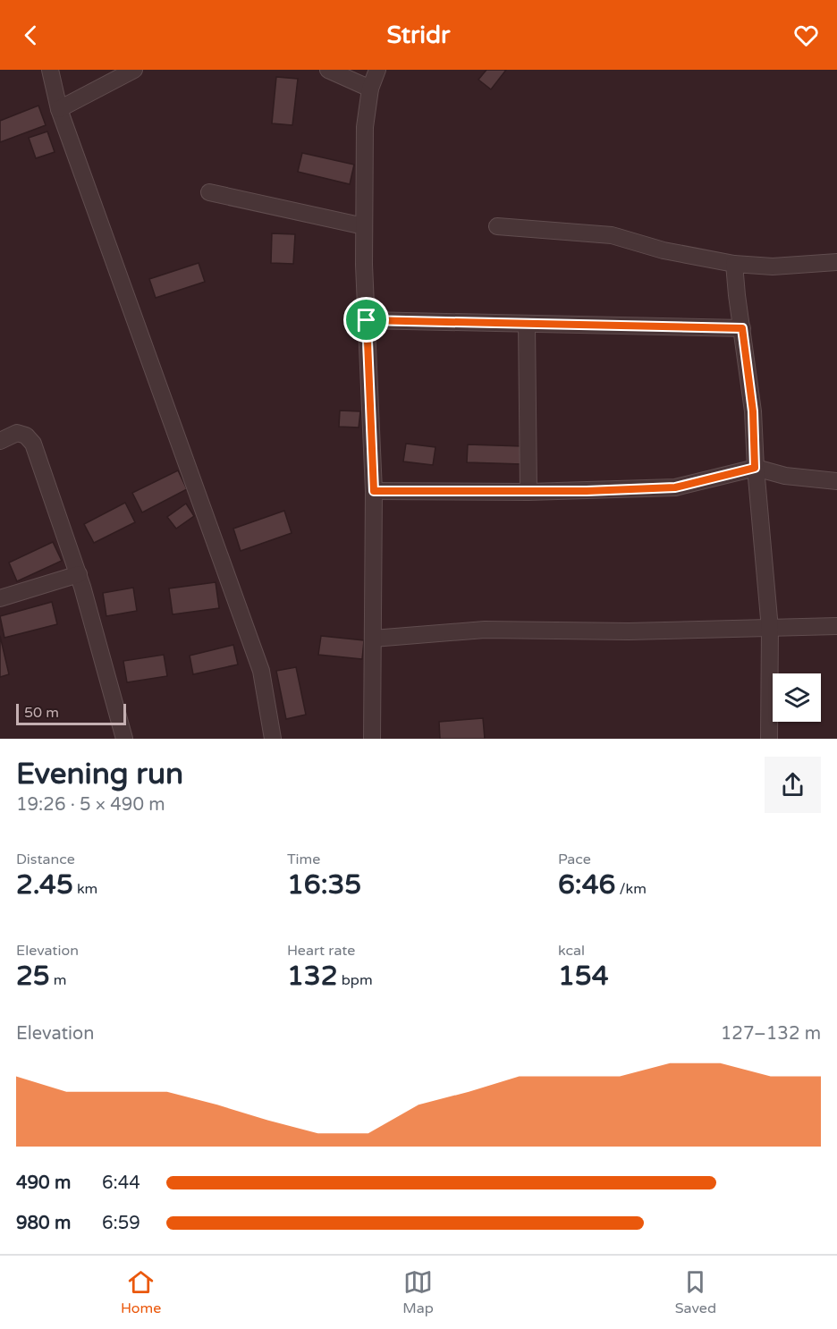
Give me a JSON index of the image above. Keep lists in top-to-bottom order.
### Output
{
  "scale_bar": "50 m",
  "page": {
    "header": "Stridr",
    "scale": "50 m",
    "heading": ["Evening run", "19:26 · 5 × 490 m"],
    "stats": [
      ["Distance", "2.45 km"],
      ["Time", "16:35"],
      ["Pace", "6:46 /km"],
      ["Elevation", "25 m"],
      ["Heart rate", "132 bpm"],
      ["kcal", "154"]
    ],
    "chart": ["Elevation", "127–132 m"],
    "list": [
      {
        "name": "490 m",
        "note": "6:44"
      },
      {
        "name": "980 m",
        "note": "6:59"
      }
    ],
    "tabs": ["Home", "Map", "Saved"]
  }
}
